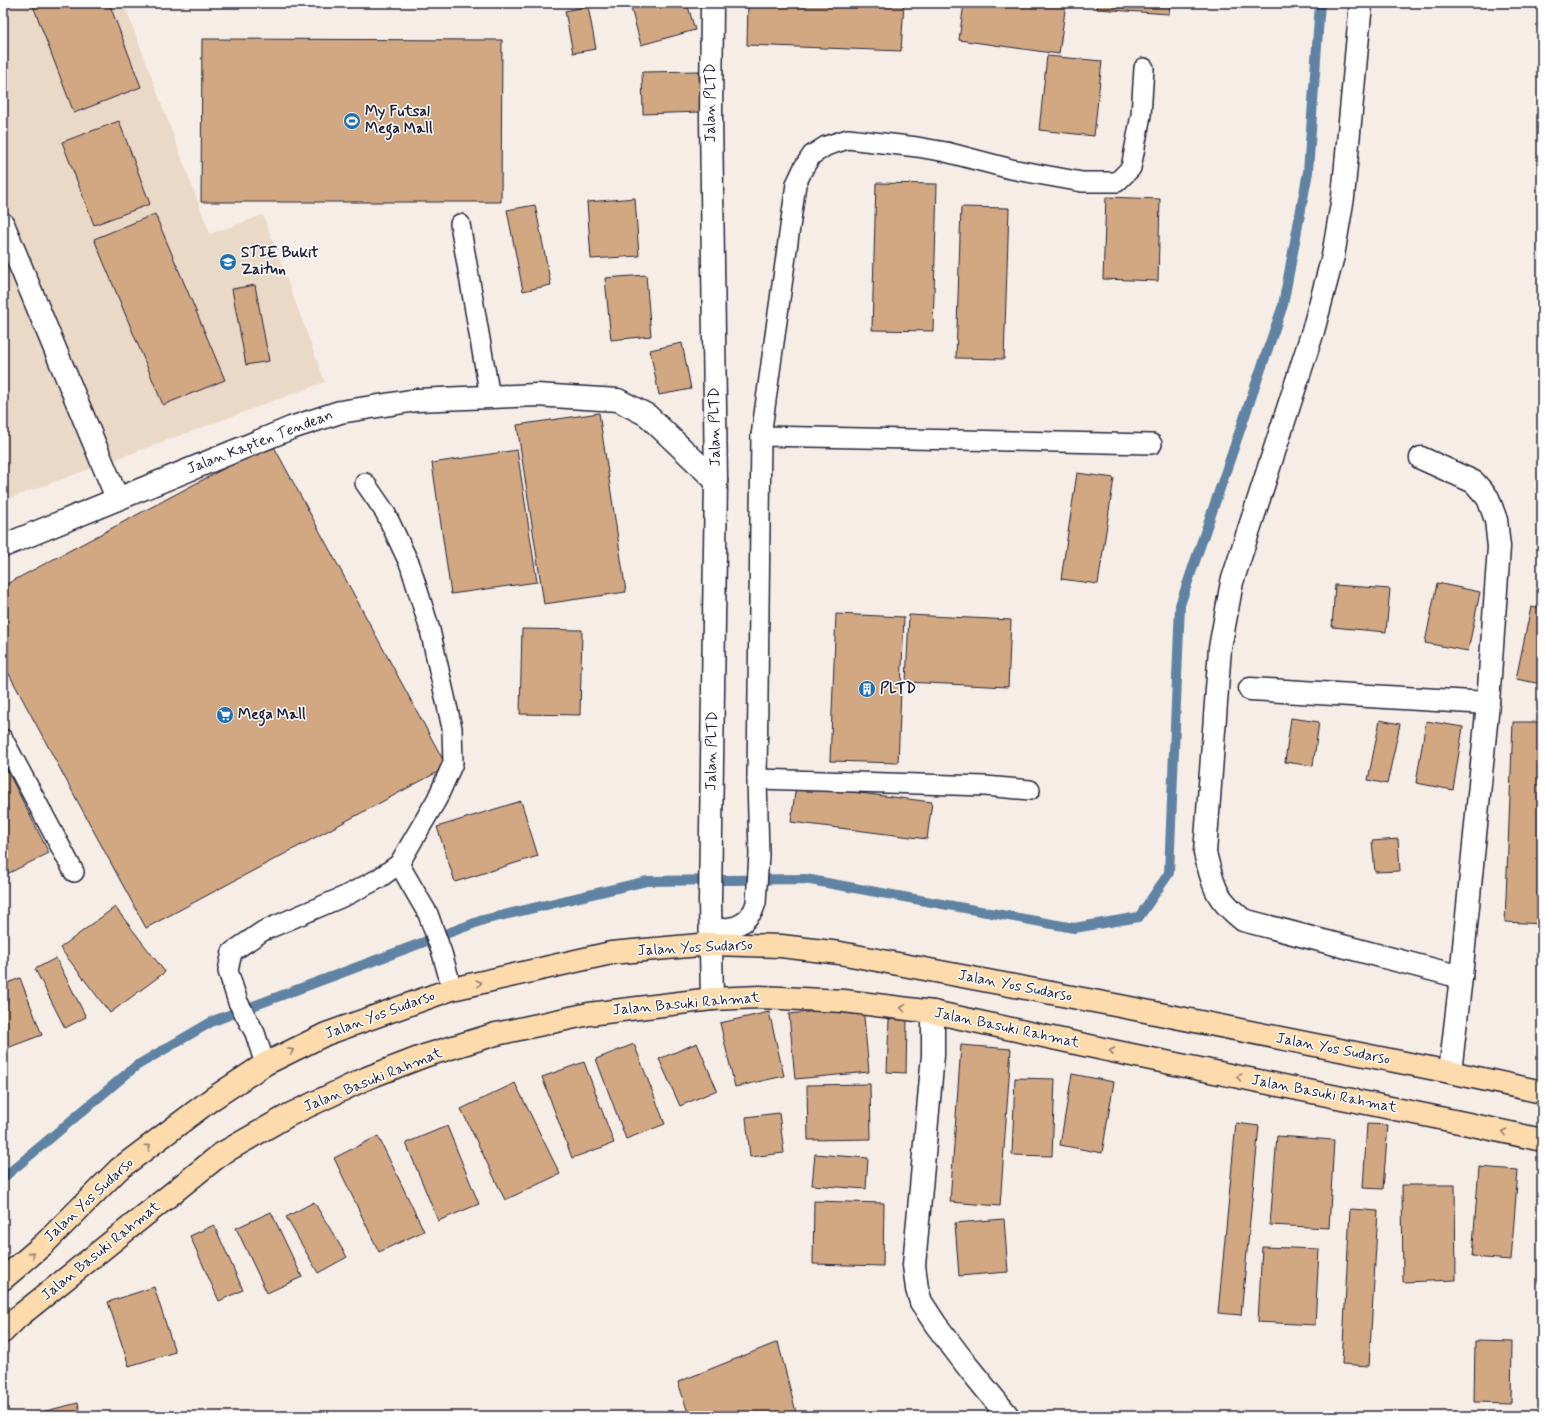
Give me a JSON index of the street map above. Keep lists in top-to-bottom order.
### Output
{
  "streets": {
    "highway": ["Jalan Yos Sudarso", "Jalan Basuki Rahmat"],
    "street": ["Jalan PLTD", "Jalan Kapten Tendean"]
  },
  "crossings": [
    ["Jalan PLTD", "Jalan Kapten Tendean"],
    ["Jalan PLTD", "Jalan Yos Sudarso"],
    ["Jalan PLTD", "Jalan Basuki Rahmat"]
  ],
  "one_way": ["Jalan Yos Sudarso", "Jalan Basuki Rahmat"],
  "places": {
    "sports": ["My Futsal Mega Mall"],
    "school or university": ["STIE Bukit Zaitun"],
    "building": ["PLTD"],
    "supermarket": ["Mega Mall"]
  }
}
